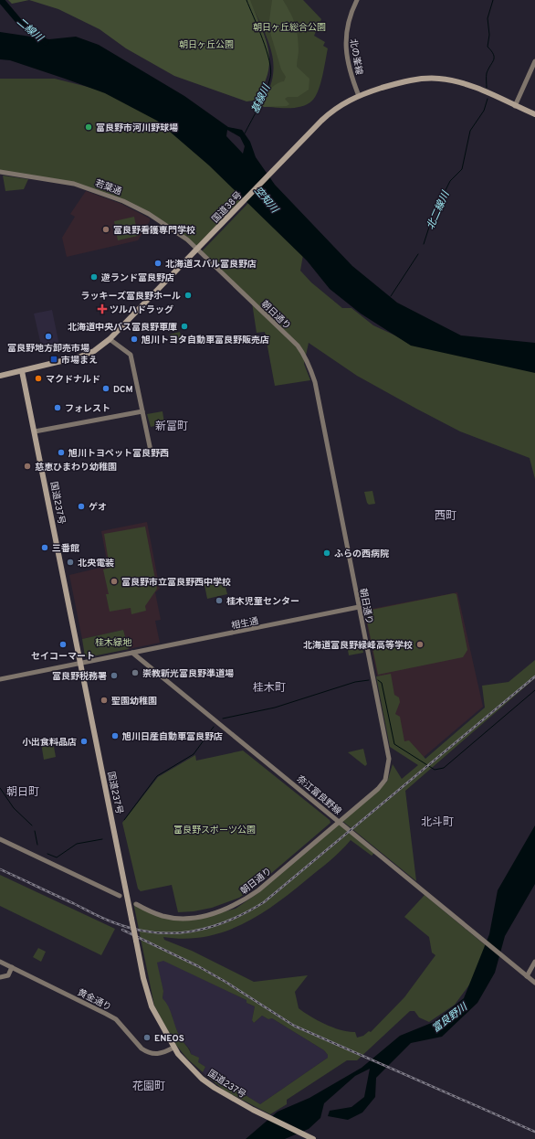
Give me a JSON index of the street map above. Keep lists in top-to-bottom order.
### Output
{
  "streets": {
    "highway": ["国道38号", "国道237号"],
    "street": [
      "北の峯線",
      "若葉通",
      "朝日通り",
      "相生通",
      "奈江富良野線",
      "黄金通り"
    ]
  },
  "crossings": [
    ["北の峯線", "国道38号"],
    ["若葉通", "国道38号"],
    ["若葉通", "朝日通り"],
    ["国道38号", "朝日通り"],
    ["国道38号", "国道237号"],
    ["朝日通り", "相生通"],
    ["朝日通り", "奈江富良野線"],
    ["国道237号", "黄金通り"],
    ["相生通", "奈江富良野線"]
  ],
  "districts": [
    "新富町",
    "西町",
    "桂木町",
    "朝日町",
    "北斗町",
    "花園町"
  ],
  "water": [
    "二線川",
    "基線川",
    "空知川",
    "北二線川",
    "富良野川"
  ],
  "parks": [
    "朝日ヶ丘総合公園",
    "朝日ヶ丘公園",
    "桂木緑地",
    "富良野スポーツ公園"
  ],
  "places": {
    "other": [
      "富良野市河川野球場",
      "富良野看護専門学校",
      "北海道スバル富良野店",
      "遊ランド富良野店",
      "ラッキーズ富良野ホール",
      "北海道中央バス富良野車庫",
      "富良野地方卸売市場",
      "旭川トヨタ自動車富良野販売店",
      "マクドナルド",
      "DCM",
      "フォレスト",
      "旭川トヨペット富良野西",
      "慈恵ひまわり幼稚園",
      "ゲオ",
      "三番館",
      "ふらの西病院",
      "北央電装",
      "富良野市立富良野西中学校",
      "桂木児童センター",
      "セイコーマート",
      "北海道富良野緑峰高等学校",
      "崇教新光富良野準道場",
      "富良野税務署",
      "聖園幼稚園",
      "旭川日産自動車富良野店",
      "小出食料品店",
      "ENEOS"
    ],
    "health": ["ツルハドラッグ"],
    "transit": ["市場まえ"]
  }
}
